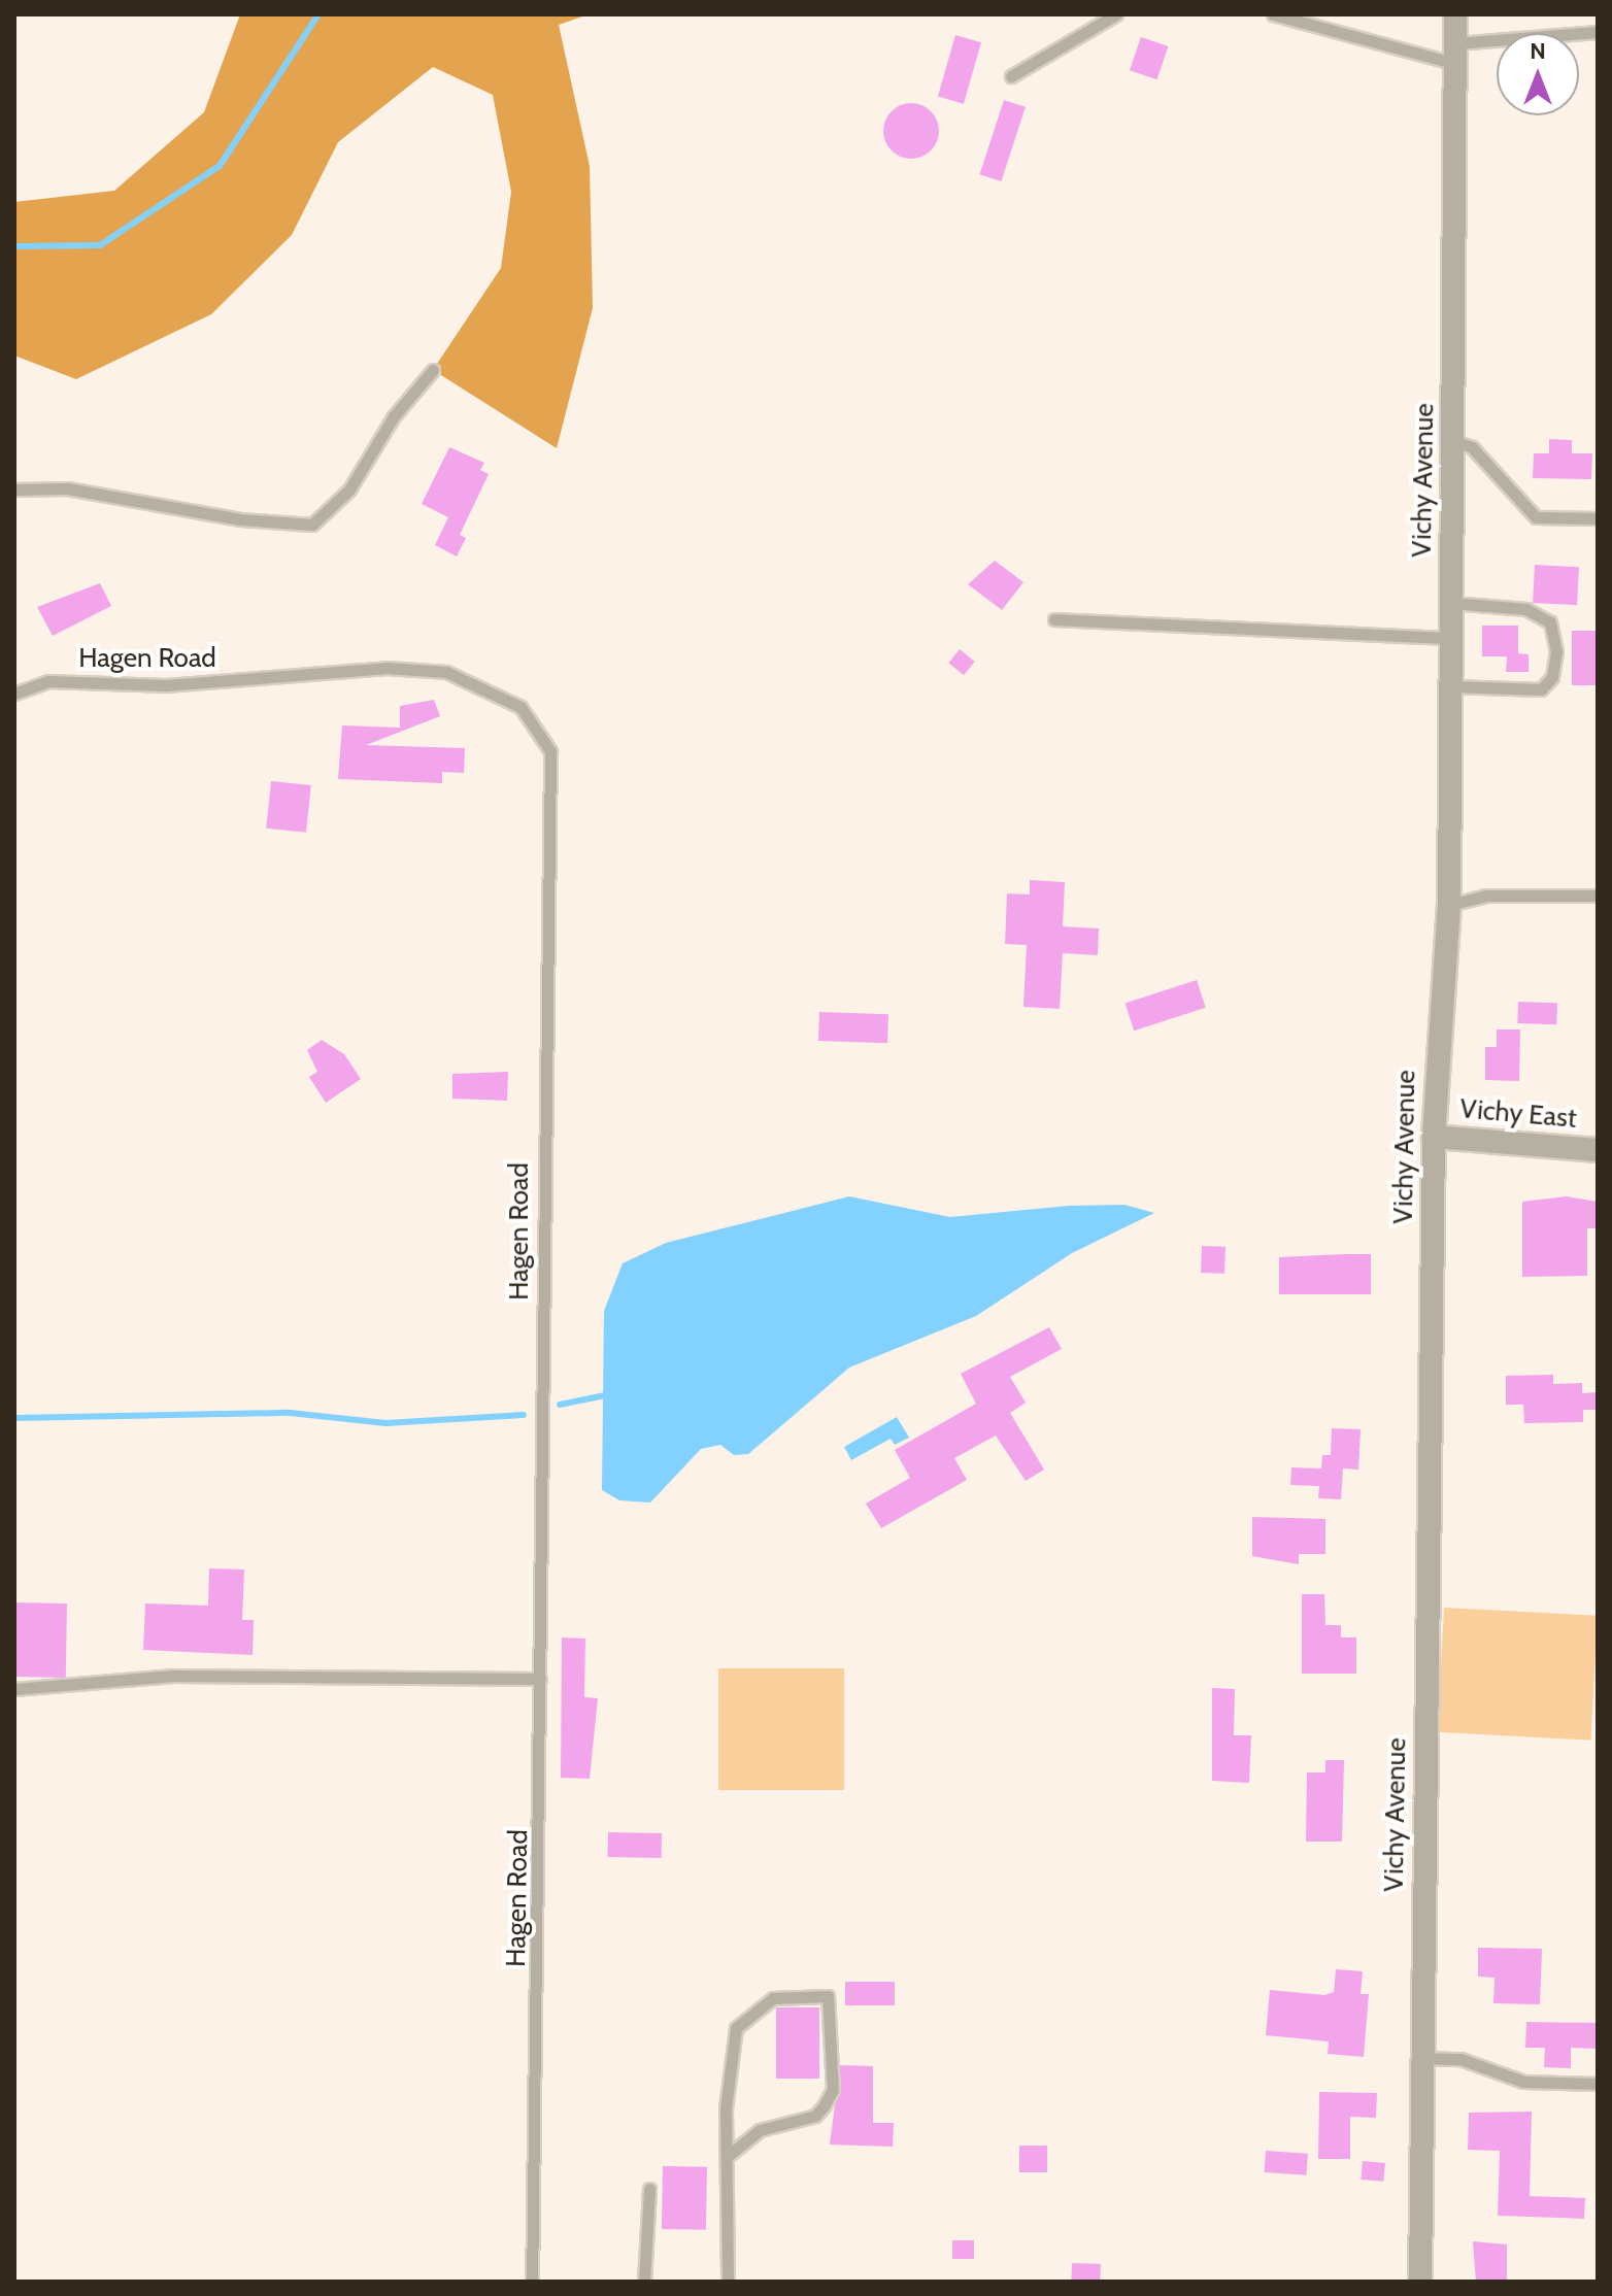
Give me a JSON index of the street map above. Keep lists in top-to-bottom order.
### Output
{
  "streets": {
    "street": ["Vichy Avenue", "Vichy East"],
    "lane": ["Hagen Road"]
  },
  "crossings": [
    ["Vichy Avenue", "Vichy East"]
  ],
  "north": "top"
}
